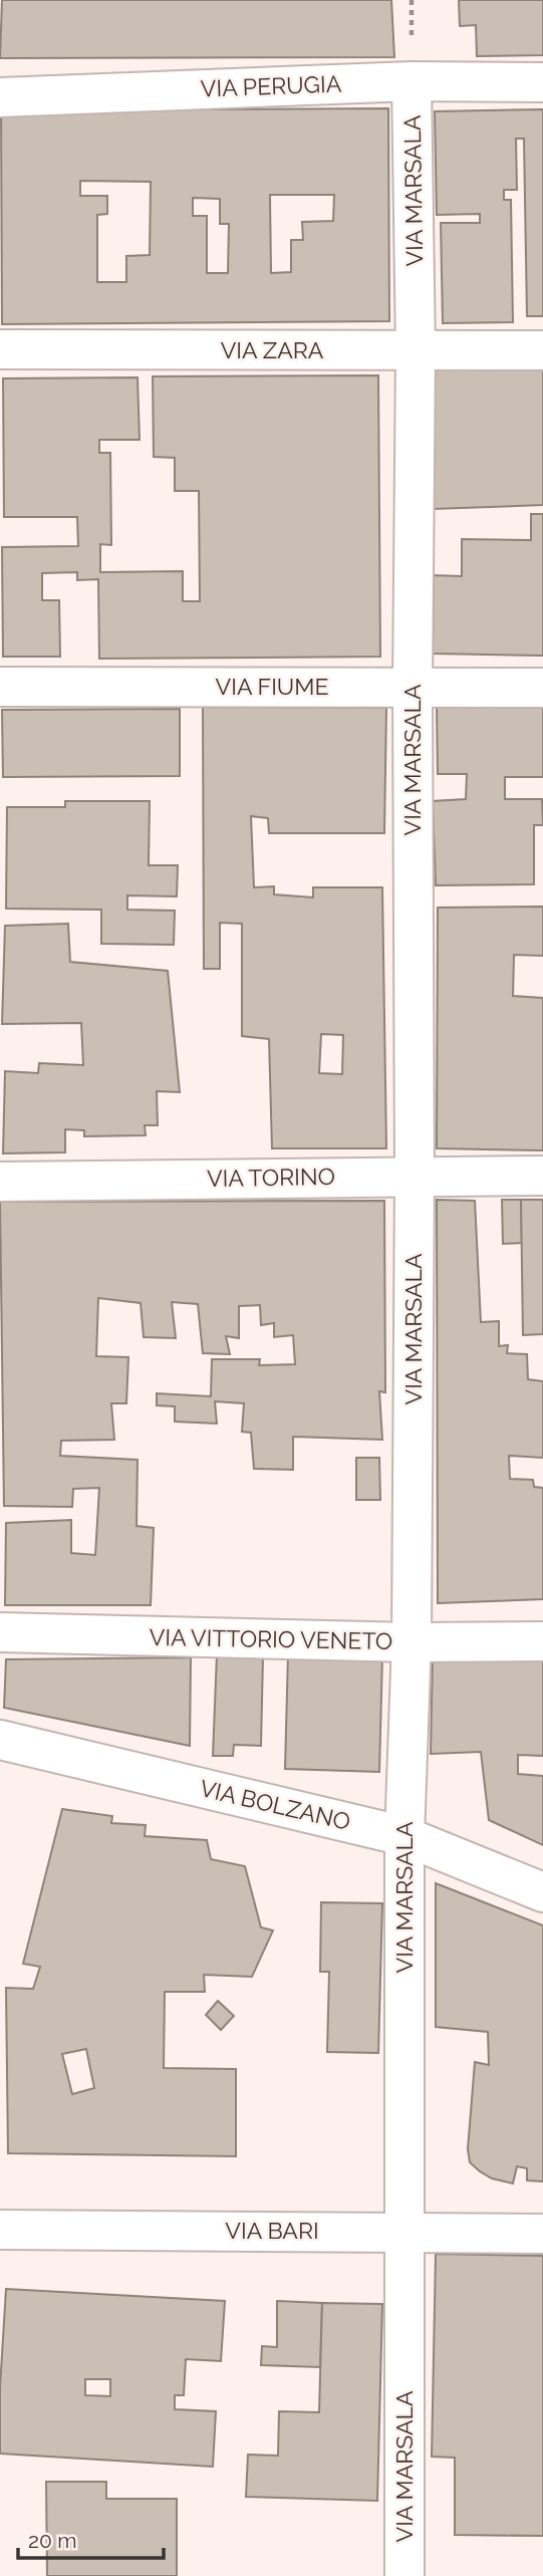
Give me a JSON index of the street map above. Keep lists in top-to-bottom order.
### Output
{
  "streets": {
    "street": [
      "VIA PERUGIA",
      "VIA MARSALA",
      "VIA ZARA",
      "VIA FIUME",
      "VIA TORINO",
      "VIA VITTORIO VENETO",
      "VIA BOLZANO",
      "VIA BARI"
    ]
  },
  "crossings": [
    ["VIA PERUGIA", "VIA MARSALA"],
    ["VIA MARSALA", "VIA ZARA"],
    ["VIA MARSALA", "VIA FIUME"],
    ["VIA MARSALA", "VIA TORINO"],
    ["VIA MARSALA", "VIA VITTORIO VENETO"],
    ["VIA MARSALA", "VIA BOLZANO"],
    ["VIA MARSALA", "VIA BARI"]
  ],
  "scale_bar": "20 m"
}
